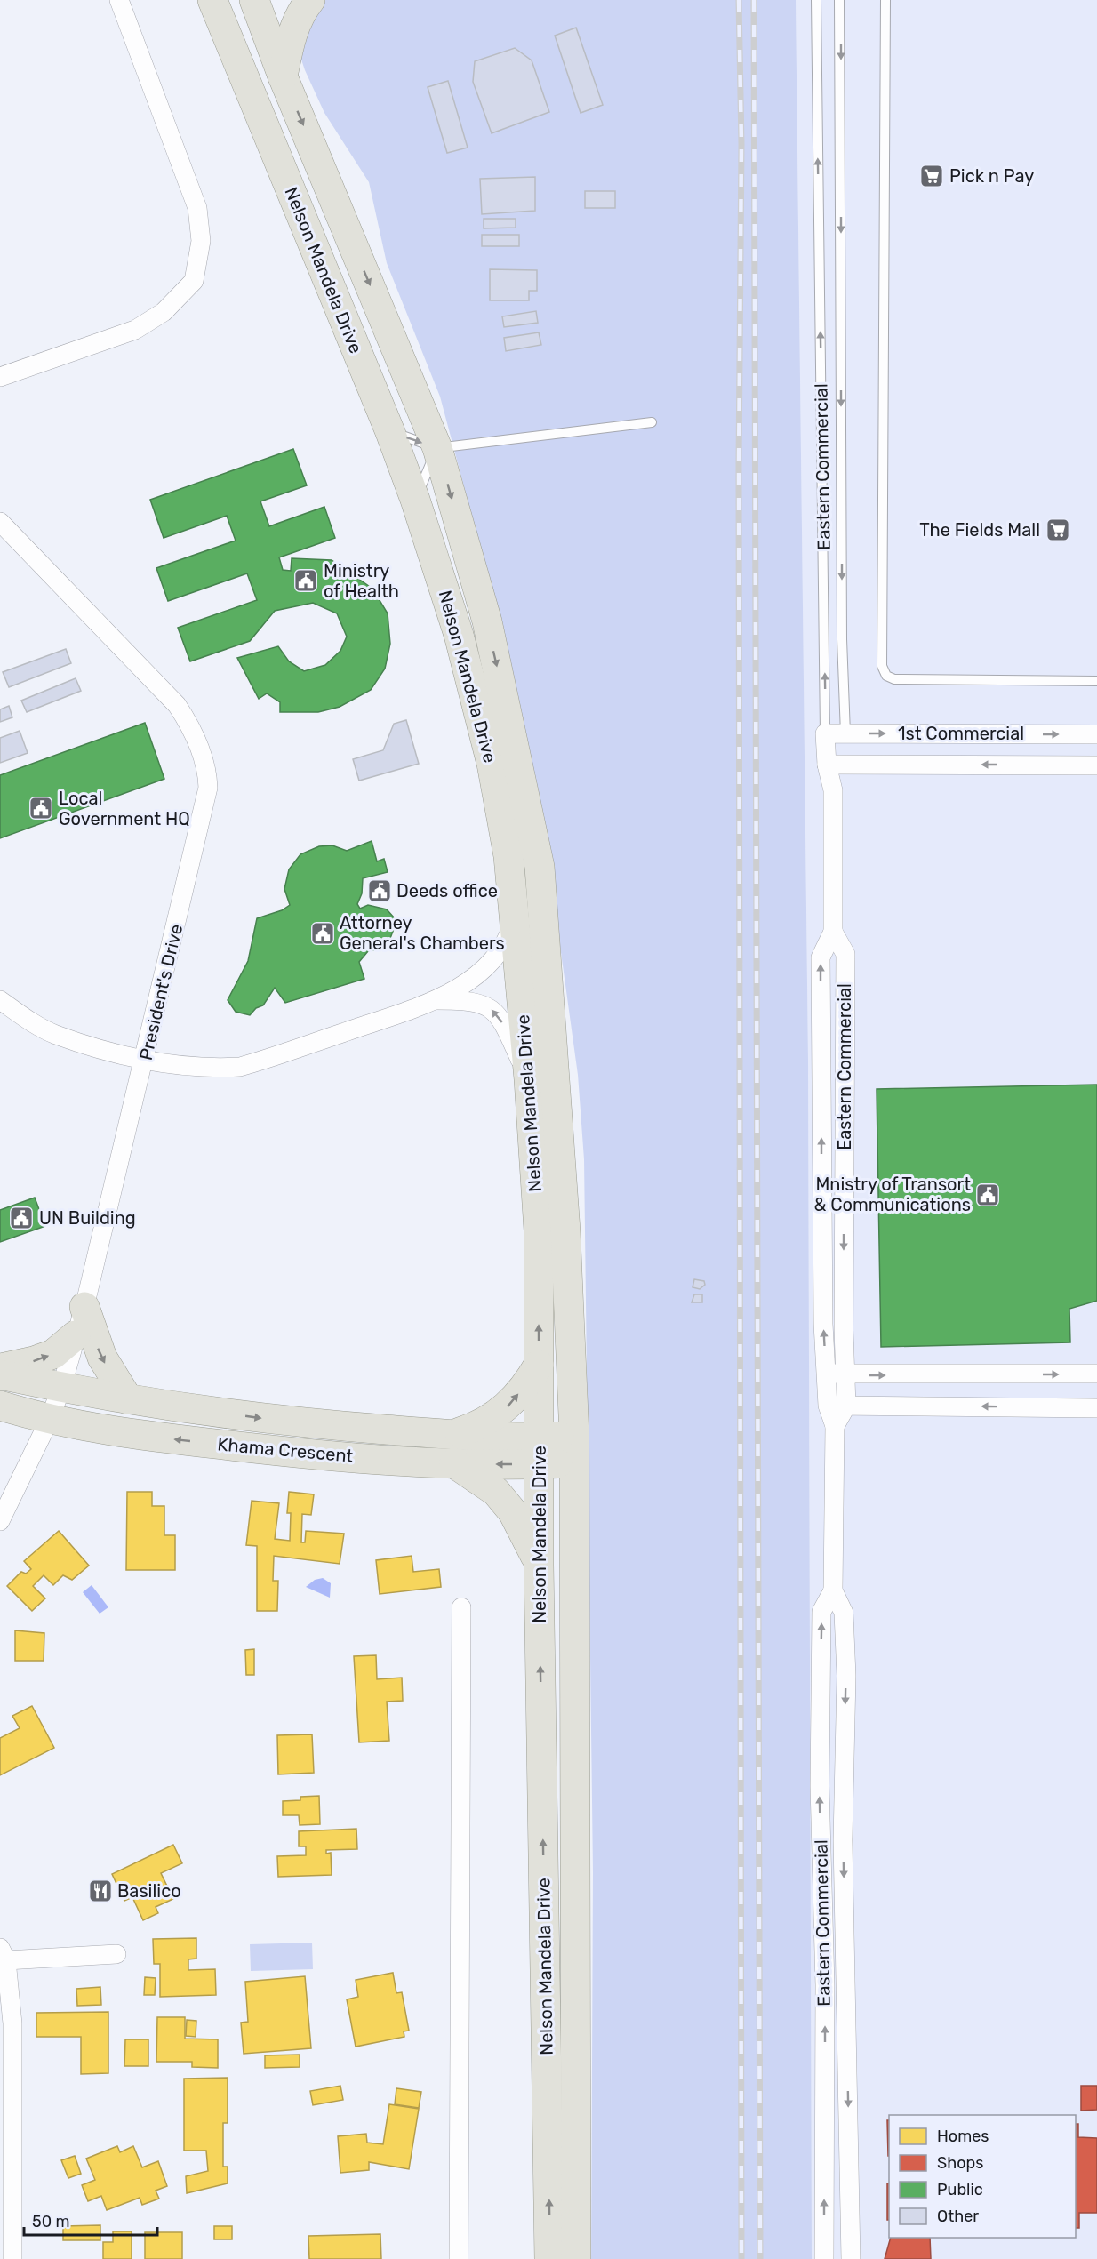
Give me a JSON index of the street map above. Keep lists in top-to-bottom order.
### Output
{
  "streets": {
    "main road": ["Nelson Mandela Drive", "Khama Crescent"],
    "street": ["Eastern Commercial", "1st Commercial", "President's Drive"]
  },
  "crossings": [
    ["Nelson Mandela Drive", "Khama Crescent"],
    ["Eastern Commercial", "1st Commercial"],
    ["President's Drive", "Khama Crescent"]
  ],
  "places": {
    "supermarket": ["Pick n Pay", "The Fields Mall"],
    "public building": [
      "Ministry of Health",
      "Local Government HQ",
      "Deeds office",
      "Attorney General's Chambers",
      "Mnistry of Transort & Communications",
      "UN Building"
    ],
    "restaurant": ["Basilico"]
  },
  "legend": [
    "Homes",
    "Shops",
    "Public",
    "Other"
  ],
  "scale_bar": "50 m"
}
